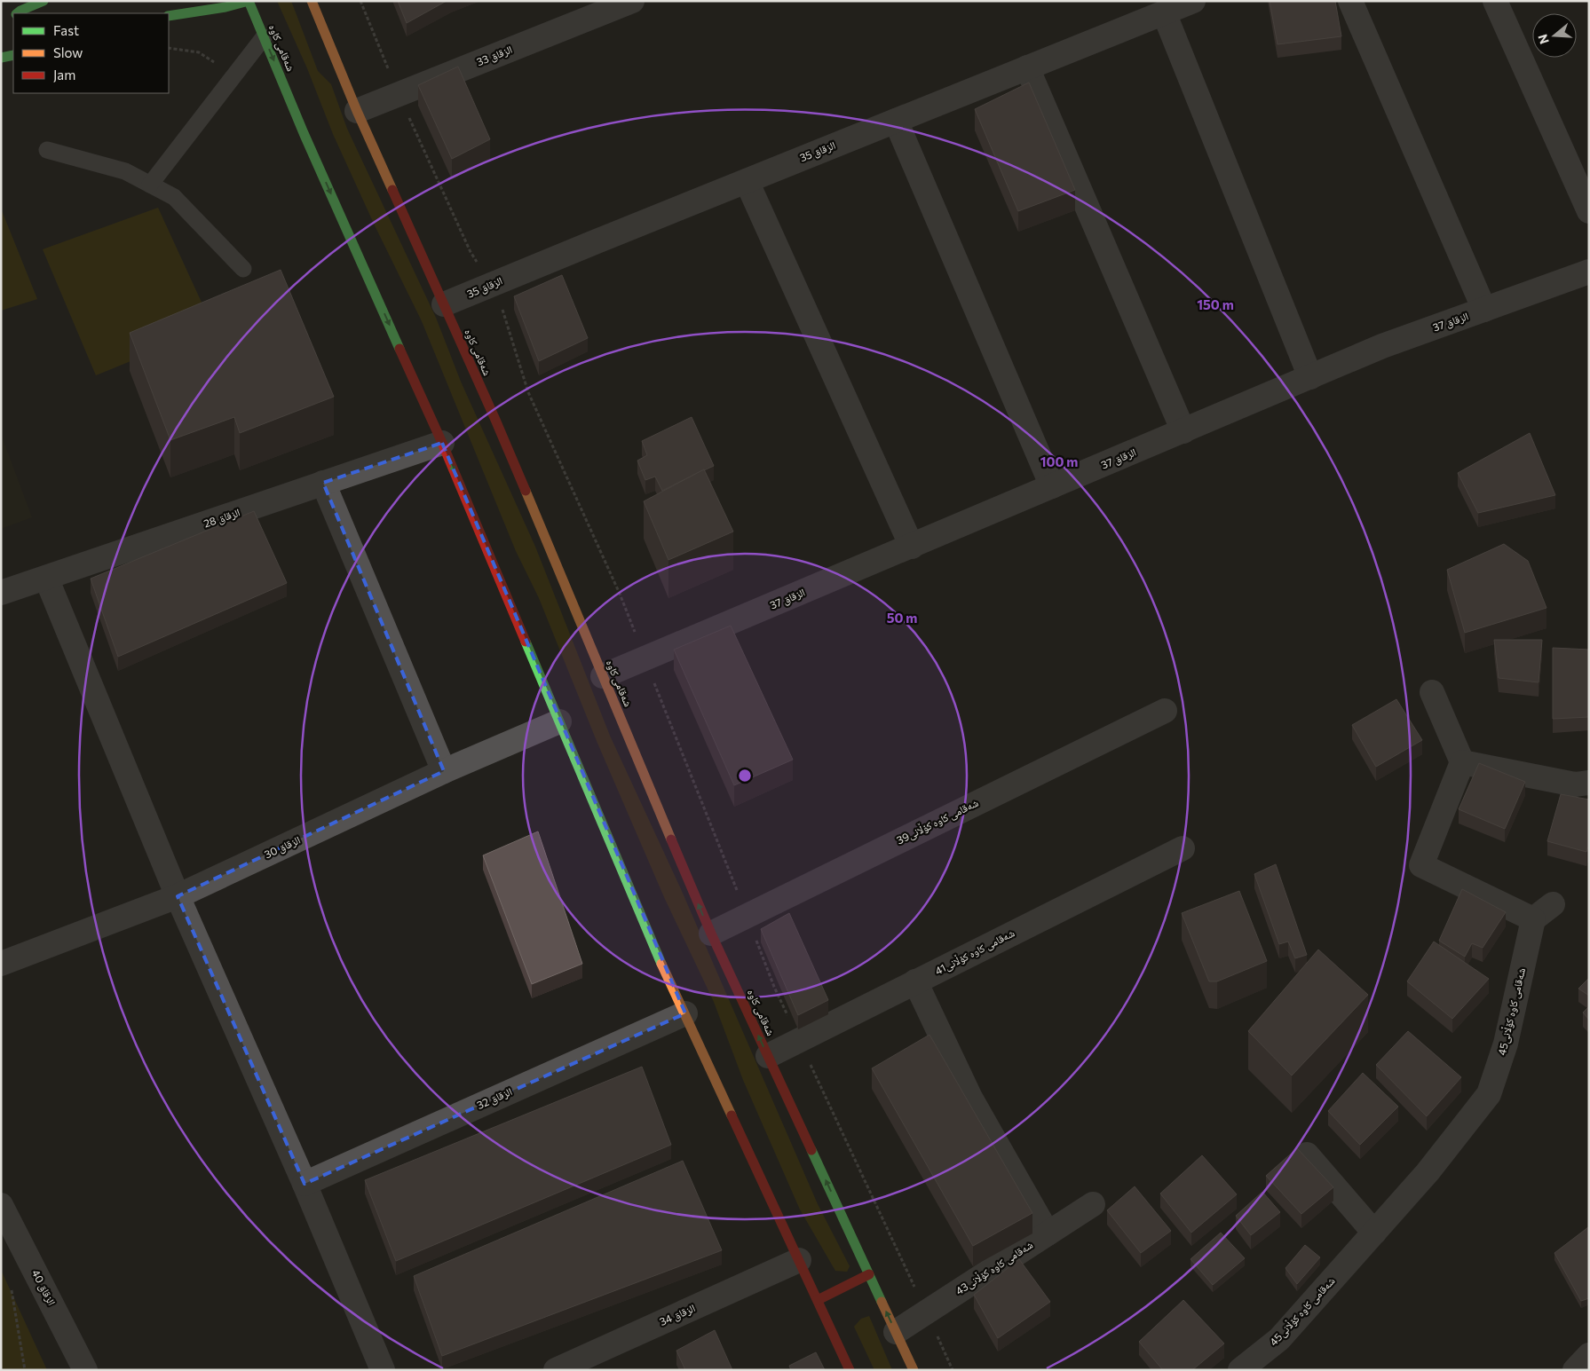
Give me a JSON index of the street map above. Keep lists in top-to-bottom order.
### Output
{
  "streets": {
    "main road": ["شەقامی کاوە"],
    "street": [
      "الزقاق 33",
      "الزقاق 35",
      "الزقاق 37",
      "الزقاق 28",
      "شەقامی کاوە کۆڵانی39",
      "الزقاق 30",
      "شەقامی کاوە کۆڵانی41",
      "شەقامی کاوە کۆڵانی45",
      "الزقاق 32",
      "شەقامی کاوە کۆڵانی43",
      "الزقاق 40",
      "الزقاق 34"
    ]
  },
  "crossings": [
    ["شەقامی کاوە", "الزقاق 33"],
    ["شەقامی کاوە", "الزقاق 35"],
    ["شەقامی کاوە", "الزقاق 37"],
    ["شەقامی کاوە", "الزقاق 28"],
    ["شەقامی کاوە", "شەقامی کاوە کۆڵانی39"],
    ["شەقامی کاوە", "الزقاق 30"],
    ["شەقامی کاوە", "شەقامی کاوە کۆڵانی41"],
    ["شەقامی کاوە", "الزقاق 32"],
    ["شەقامی کاوە", "شەقامی کاوە کۆڵانی43"],
    ["شەقامی کاوە", "الزقاق 34"]
  ],
  "legend": ["Fast", "Slow", "Jam"],
  "north": "left",
  "rings": ["150 m", "100 m", "50 m"]
}
